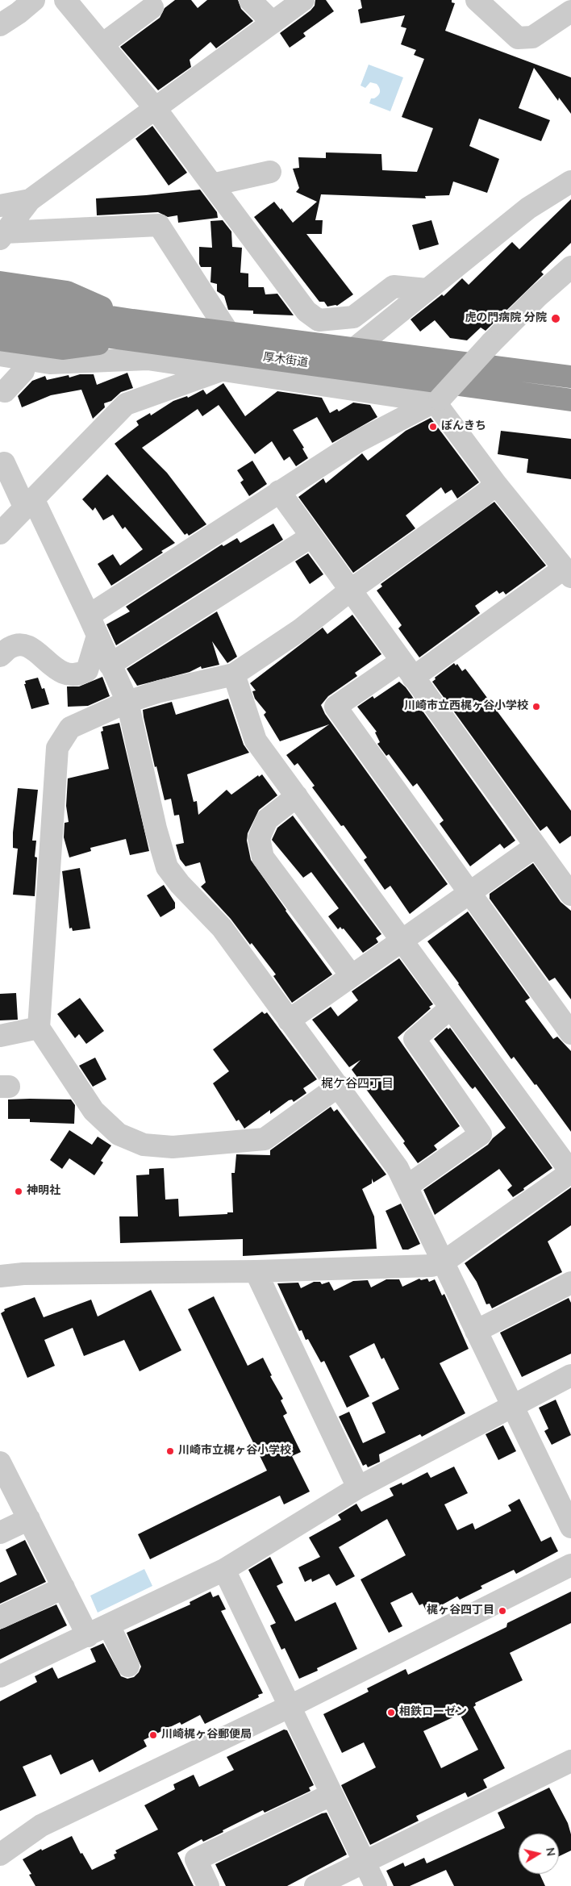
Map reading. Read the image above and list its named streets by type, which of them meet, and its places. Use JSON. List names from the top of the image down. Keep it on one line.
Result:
{"streets":{"highway":["厚木街道"]},"districts":["梶ケ谷四丁目"],"places":["虎の門病院 分院","ぽんきち","川崎市立西梶ヶ谷小学校","神明社","川崎市立梶ヶ谷小学校","梶ヶ谷四丁目","相鉄ローゼン","川崎梶ヶ谷郵便局"],"north":"right"}
